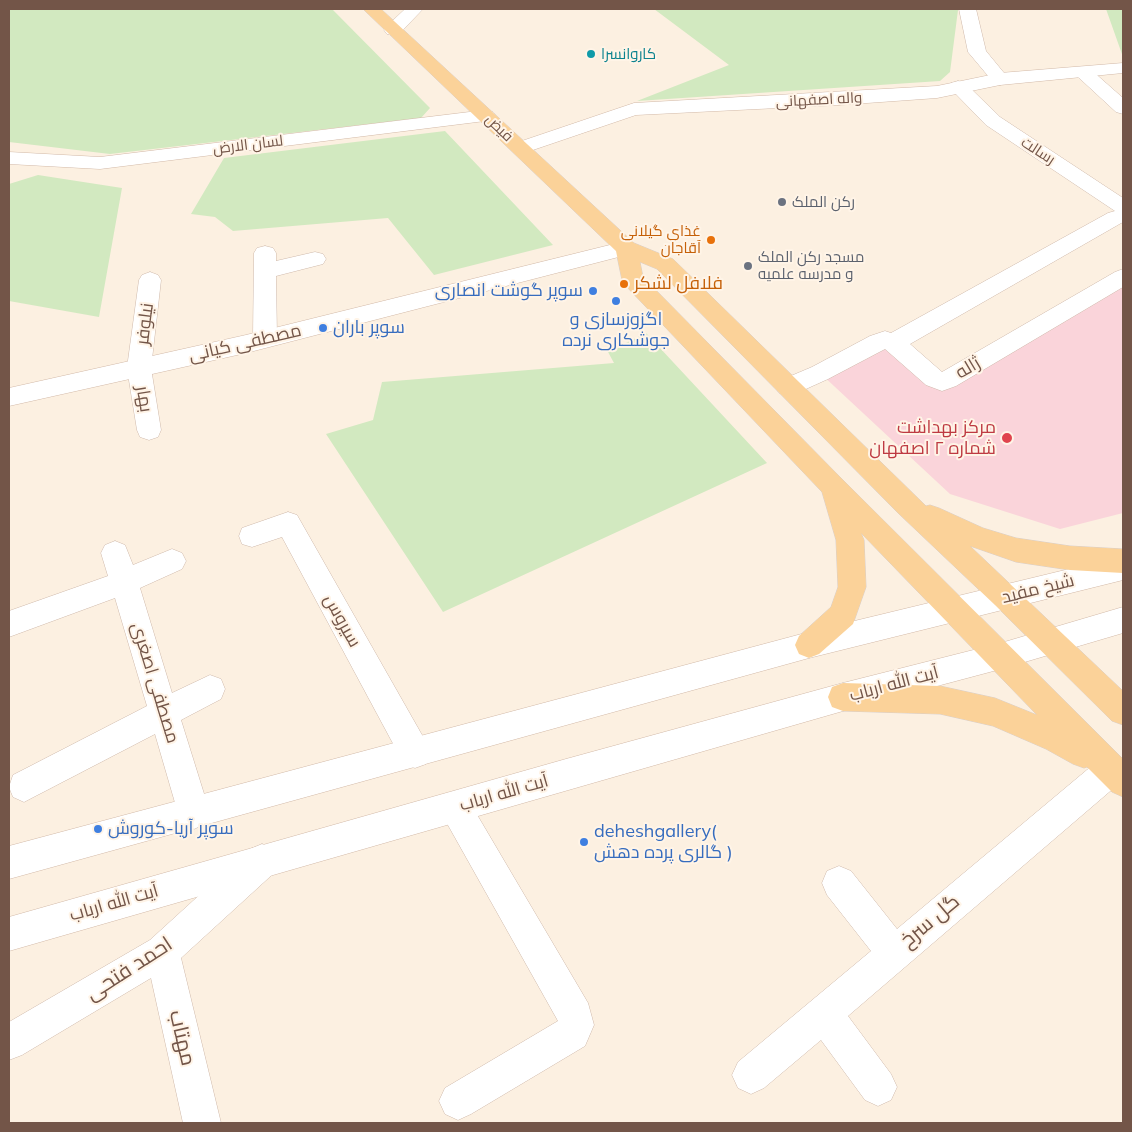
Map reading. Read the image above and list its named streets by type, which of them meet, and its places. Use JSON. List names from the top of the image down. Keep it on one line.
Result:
{"streets":{"main road":["فیض"],"street":["واله اصفهانی","لسان الارض","رسالت","نیلوفر","مصطفی کیانی","ژاله","بهار","شیخ مفید","سیروس","مصطفی اصغری","آیت الله ارباب","گل سرخ","احمد فتحی","مهتاب"]},"crossings":[["واله اصفهانی","فیض"],["واله اصفهانی","رسالت"],["فیض","لسان الارض"],["فیض","مصطفی کیانی"],["نیلوفر","مصطفی کیانی"],["نیلوفر","بهار"],["مصطفی کیانی","بهار"],["آیت الله ارباب","احمد فتحی"],["احمد فتحی","مهتاب"]],"places":["کاروانسرا","رکن الملک","غذای گیلانی آقاجان","مسجد رکن الملک و مدرسه علمیه","فلافل لشکر","سوپر گوشت انصاری","اگزوزسازی و جوشکاری نرده","سوپر باران","مرکز بهداشت شماره ۲ اصفهان","سوپر آریا-کوروش","deheshgallery( گالری پرده دهش )"]}
